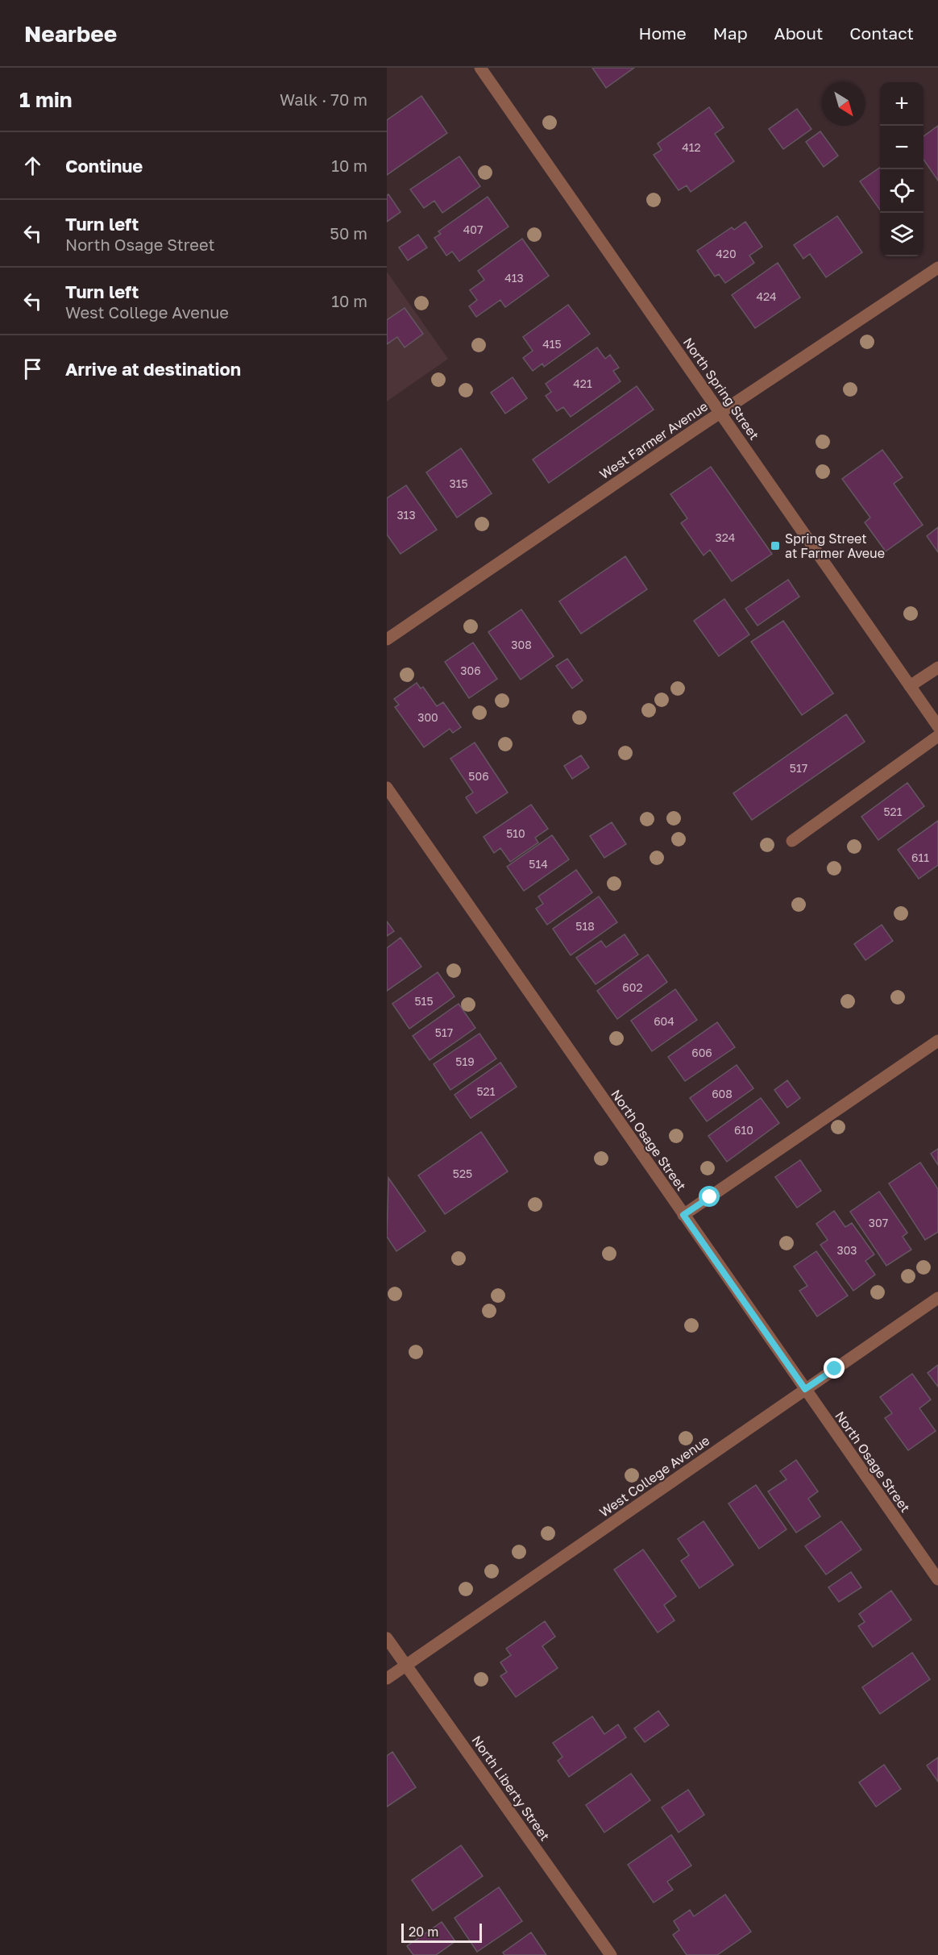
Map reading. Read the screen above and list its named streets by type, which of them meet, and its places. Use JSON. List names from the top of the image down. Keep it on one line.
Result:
{"streets":{"street":["North Spring Street","West Farmer Avenue","North Osage Street","West College Avenue","North Liberty Street"]},"crossings":[["North Spring Street","West Farmer Avenue"],["North Osage Street","West College Avenue"],["West College Avenue","North Liberty Street"]],"places":{"transit":["Spring Street at Farmer Aveue"]},"house_numbers":["412","407","420","413","424","415","421","315","313","324","308","306","300","517","506","521","510","611","514","518","602","515","604","517","606","519","521","608","610","525","307","303"],"scale_bar":"20 m","north":"bottom right","page":{"header":"Nearbee","nav":["Home","Map","About","Contact"],"heading":["1 min","Walk · 70 m"],"map_buttons":["+","−"],"list":[["Continue","10 m"],["Turn left","North Osage Street","50 m"],["Turn left","West College Avenue","10 m"],"Arrive at destination"],"scale":"20 m"}}
